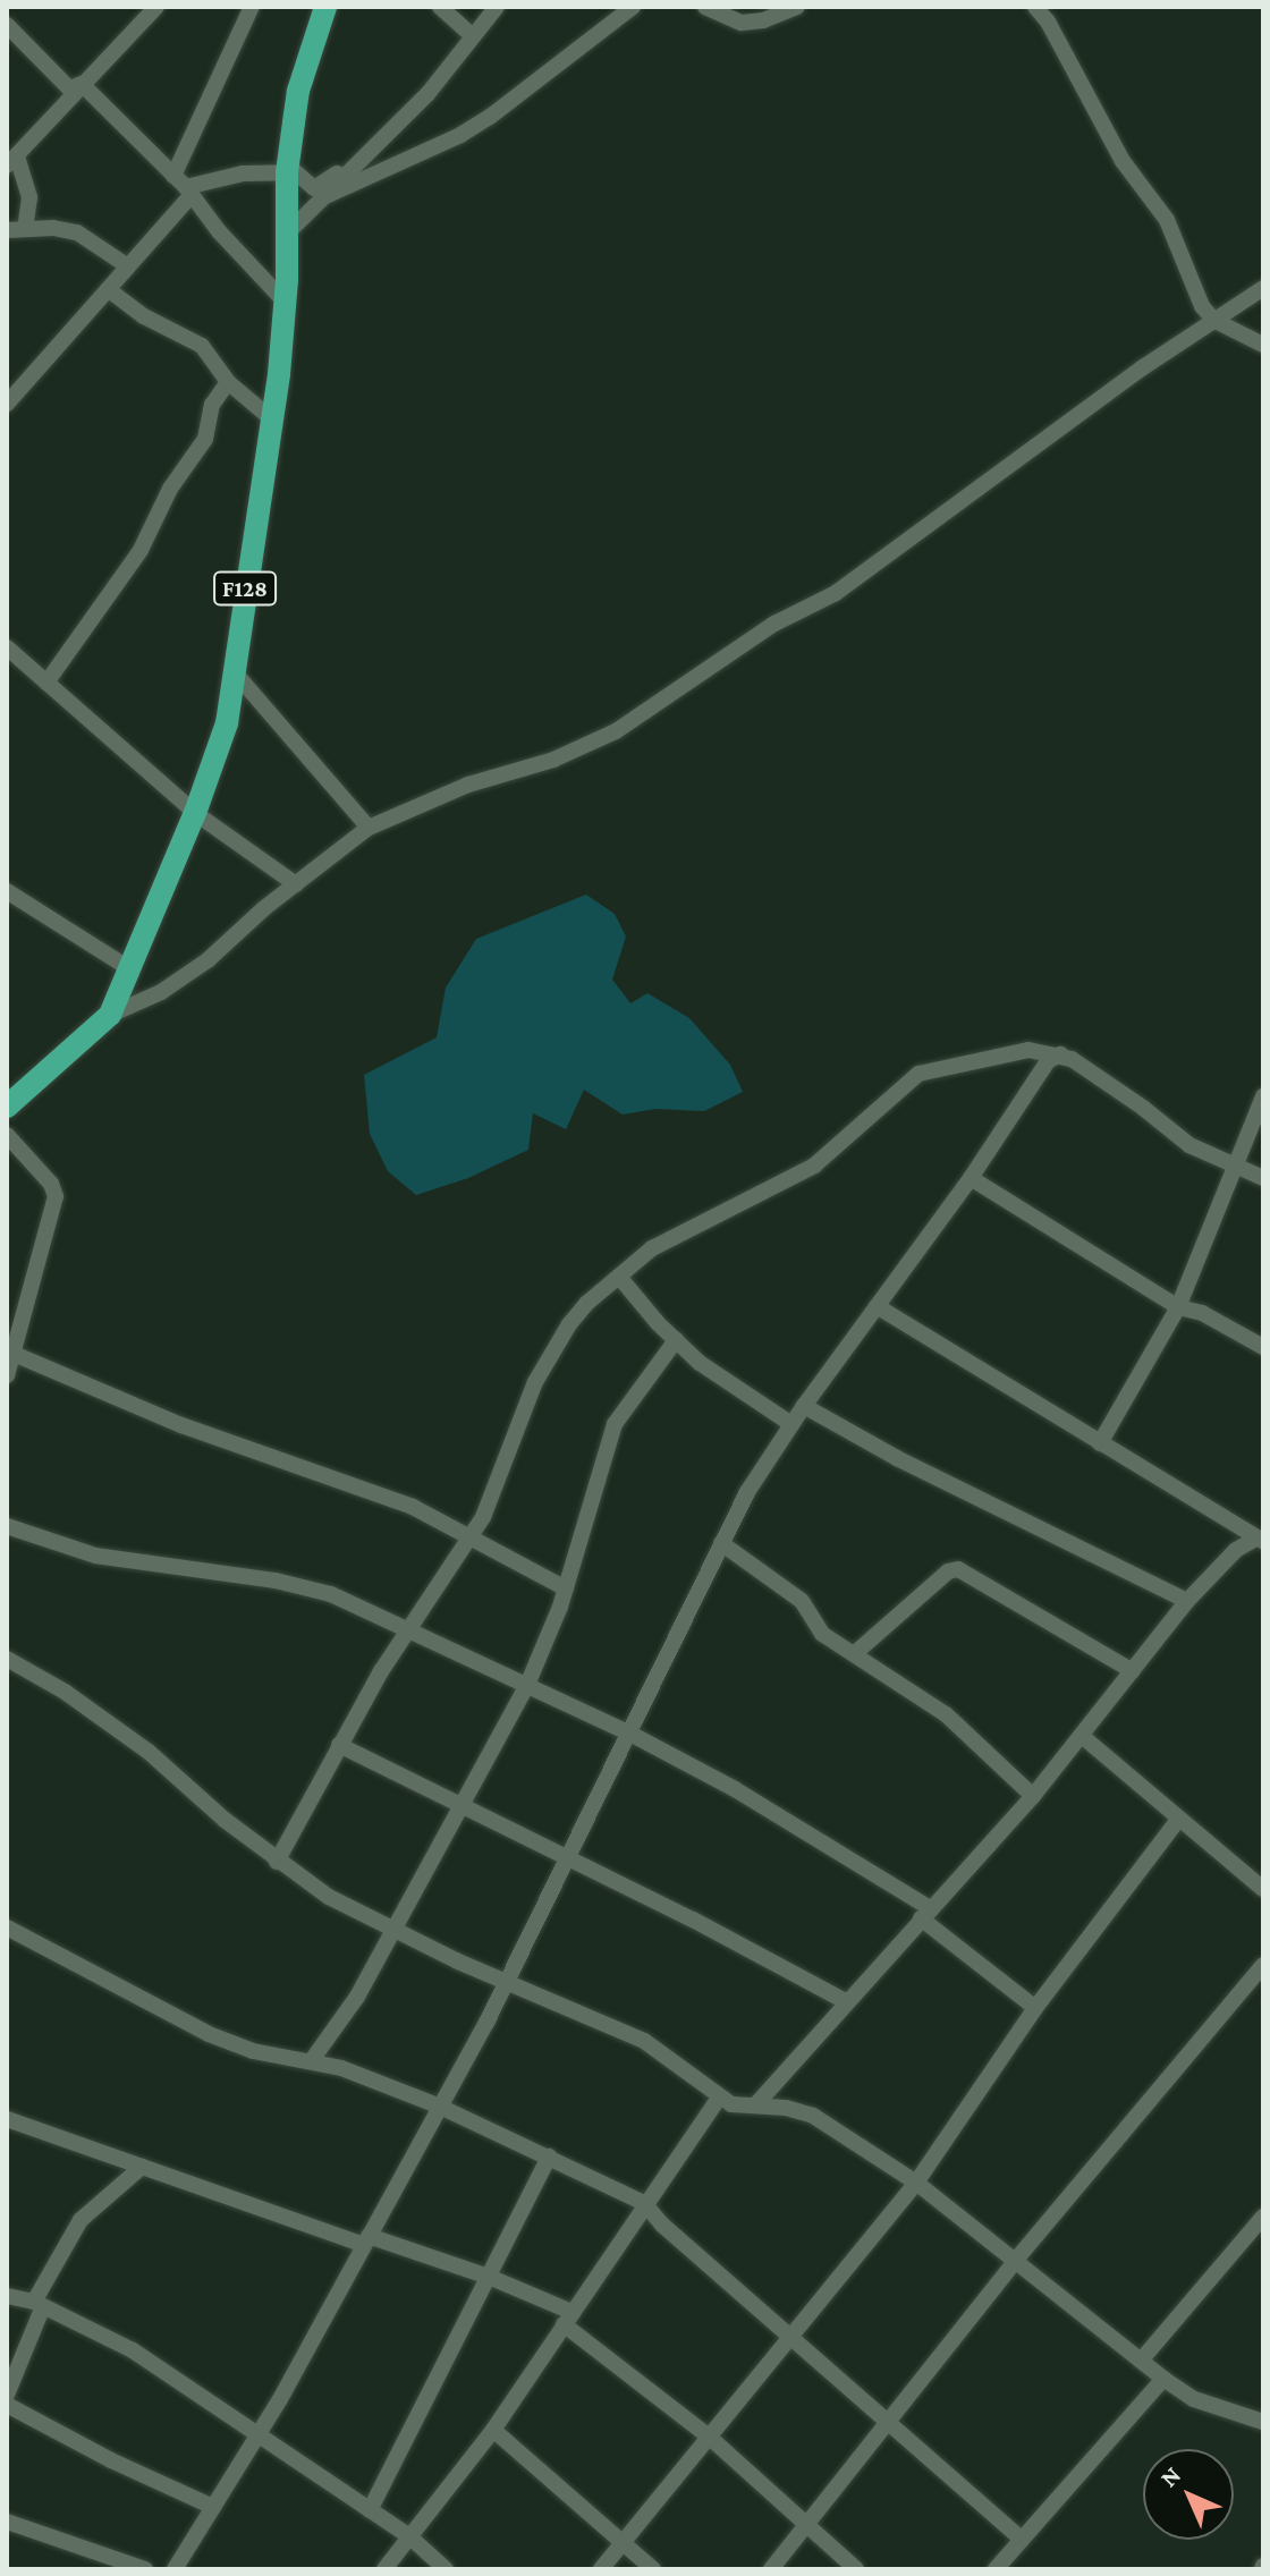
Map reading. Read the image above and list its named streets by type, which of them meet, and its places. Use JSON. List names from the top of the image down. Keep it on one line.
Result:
{"streets":{"main road":["F128"]},"north":"top left"}
